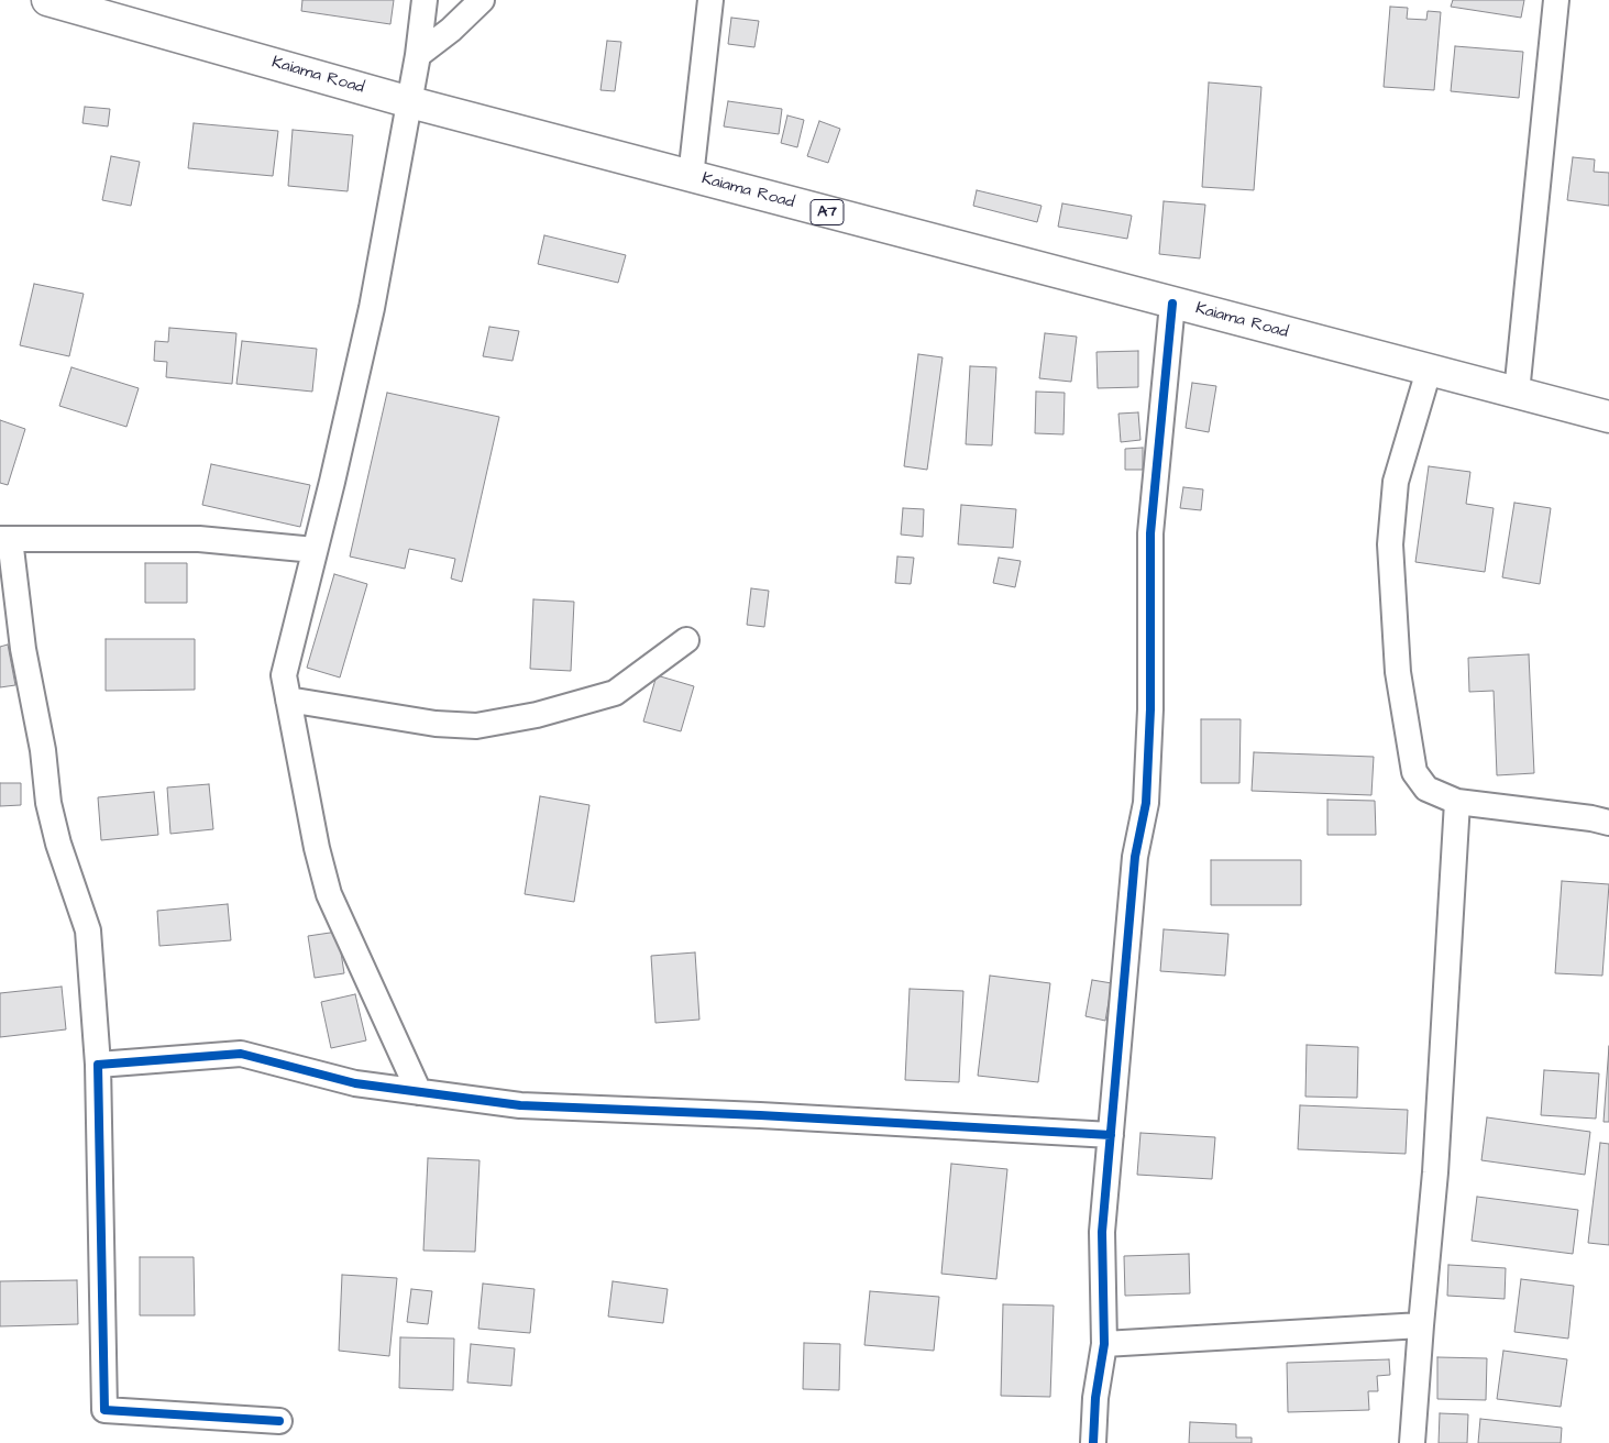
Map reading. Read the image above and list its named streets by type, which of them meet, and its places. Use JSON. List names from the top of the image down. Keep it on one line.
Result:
{"streets":{"highway":["Kaiama Road","A7"]}}
